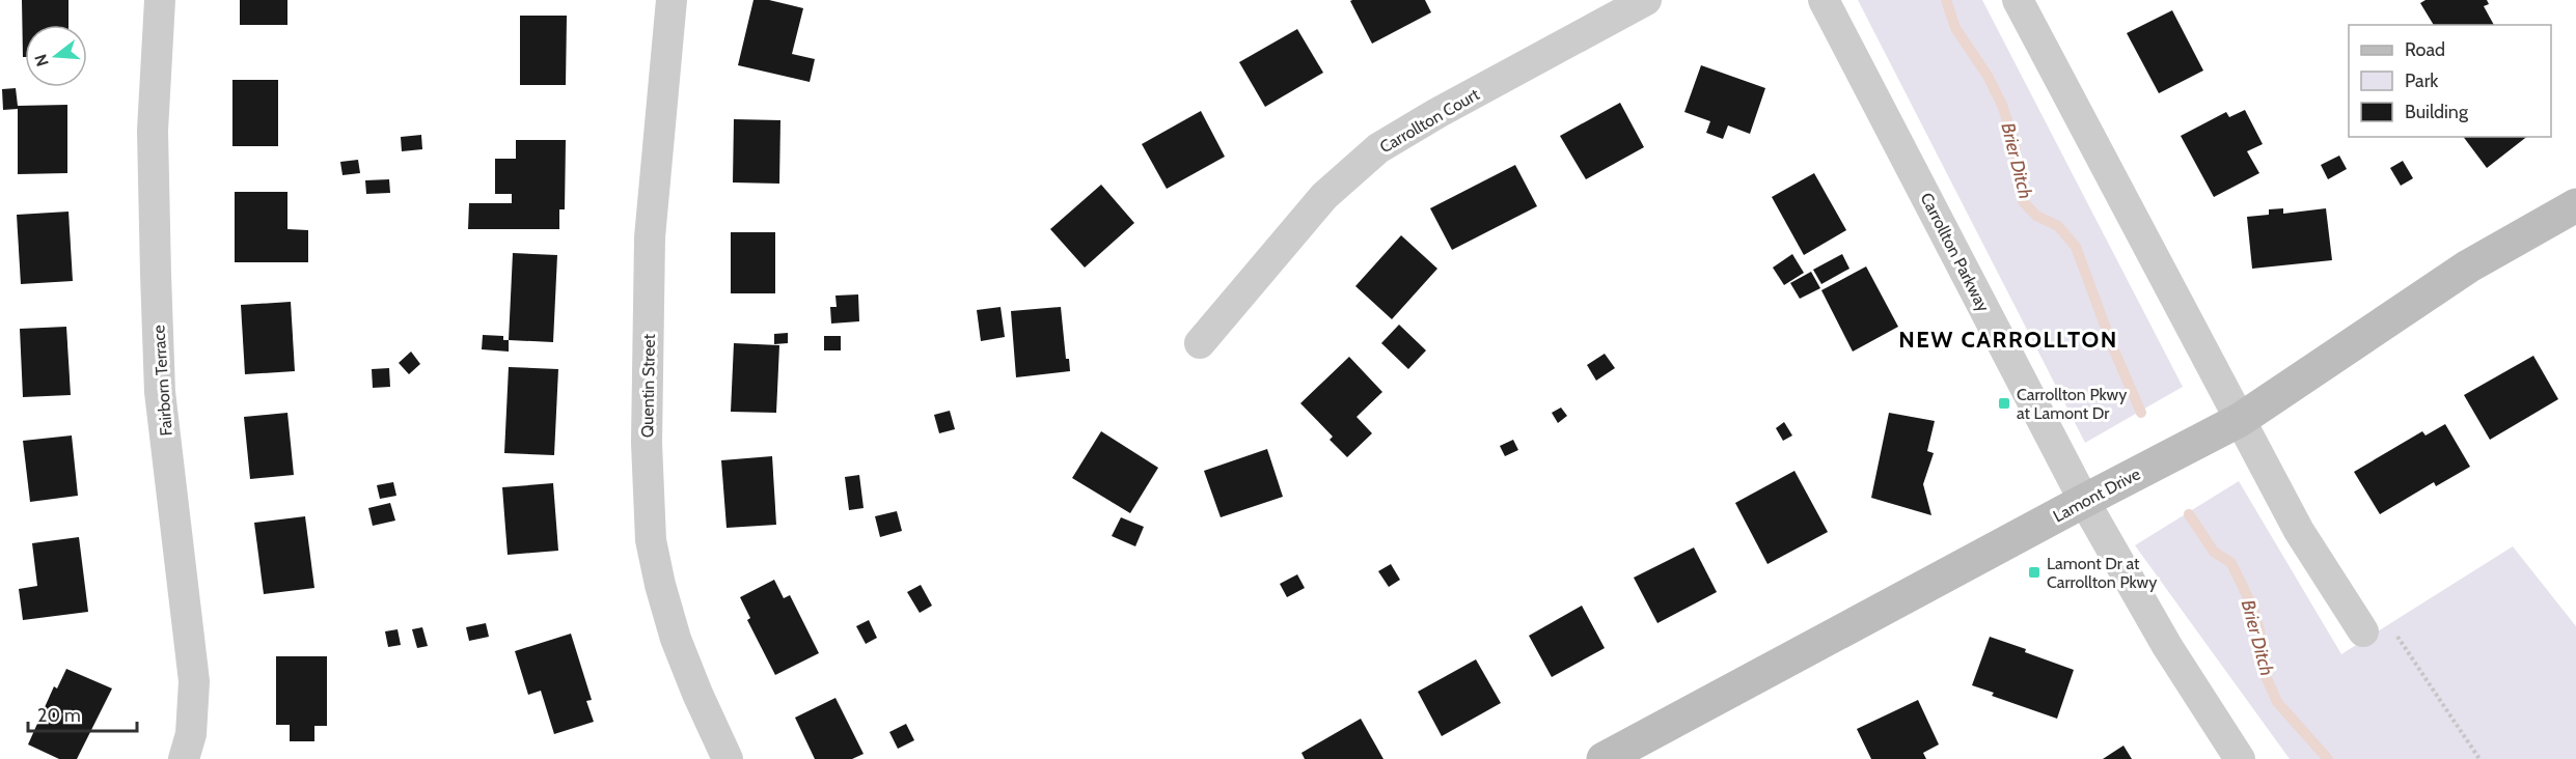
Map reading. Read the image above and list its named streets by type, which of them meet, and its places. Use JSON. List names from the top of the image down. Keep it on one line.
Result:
{"streets":{"street":["Carrollton Court","Carrollton Parkway","Fairborn Terrace","Quentin Street","Lamont Drive"]},"crossings":[["Carrollton Parkway","Lamont Drive"]],"districts":["NEW CARROLLTON"],"water":["Brier Ditch"],"places":{"transit":["Carrollton Pkwy at Lamont Dr","Lamont Dr at Carrollton Pkwy"]},"legend":["Road","Park","Building"],"scale_bar":"20 m","north":"left"}
